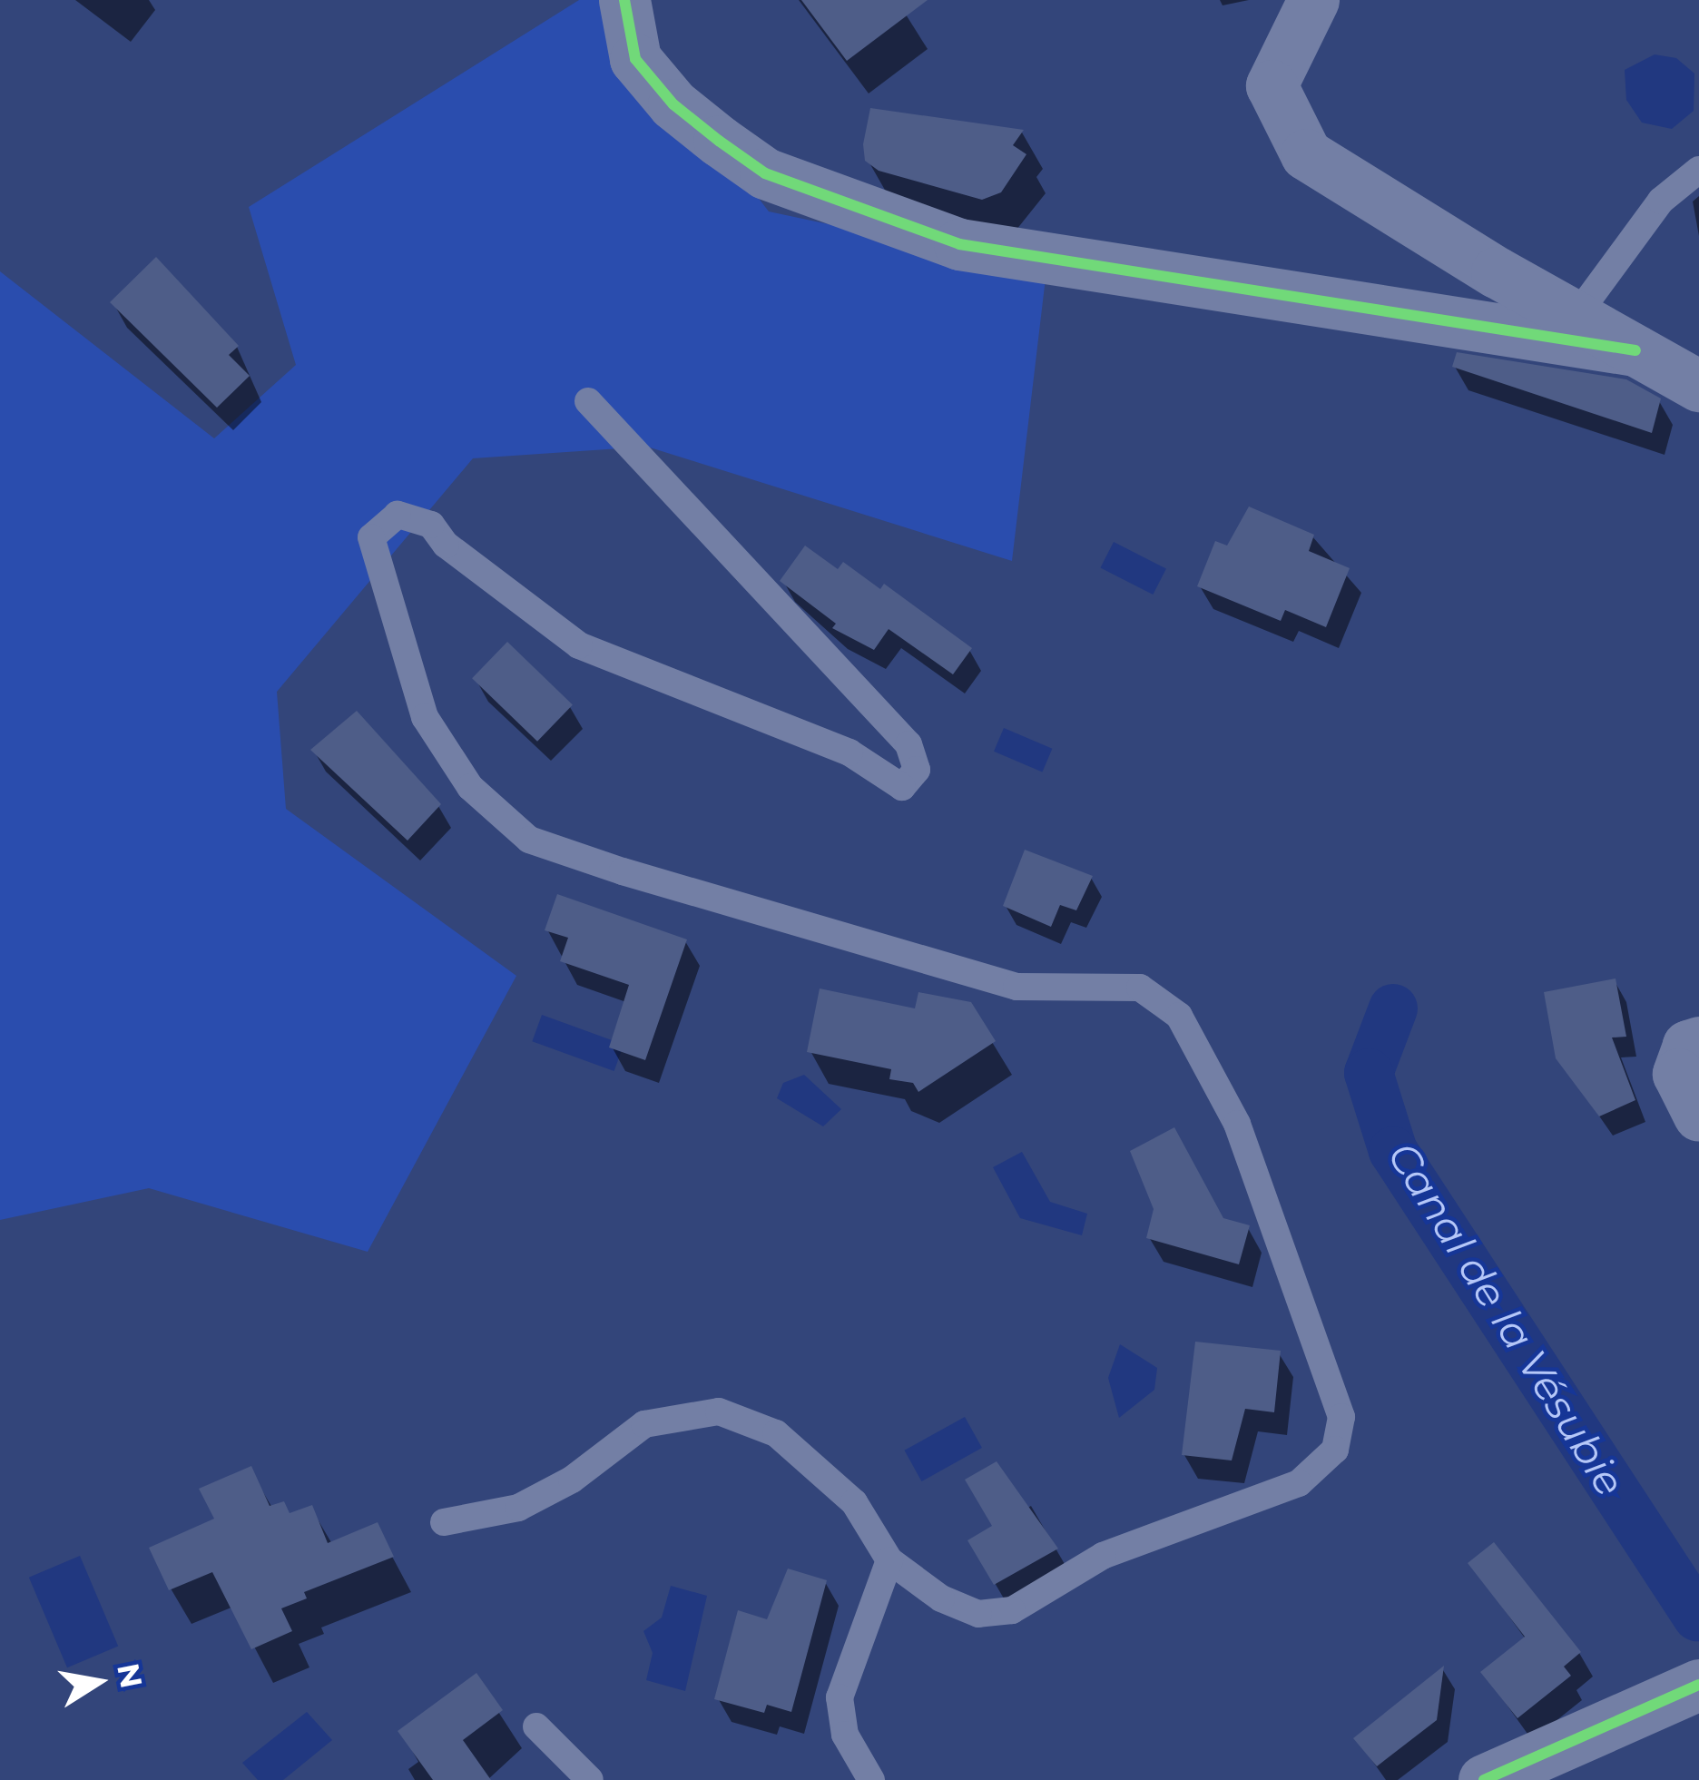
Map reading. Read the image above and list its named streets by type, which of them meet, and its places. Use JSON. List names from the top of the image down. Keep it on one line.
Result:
{"water":["Canal de la Vésubie"],"north":"right"}
